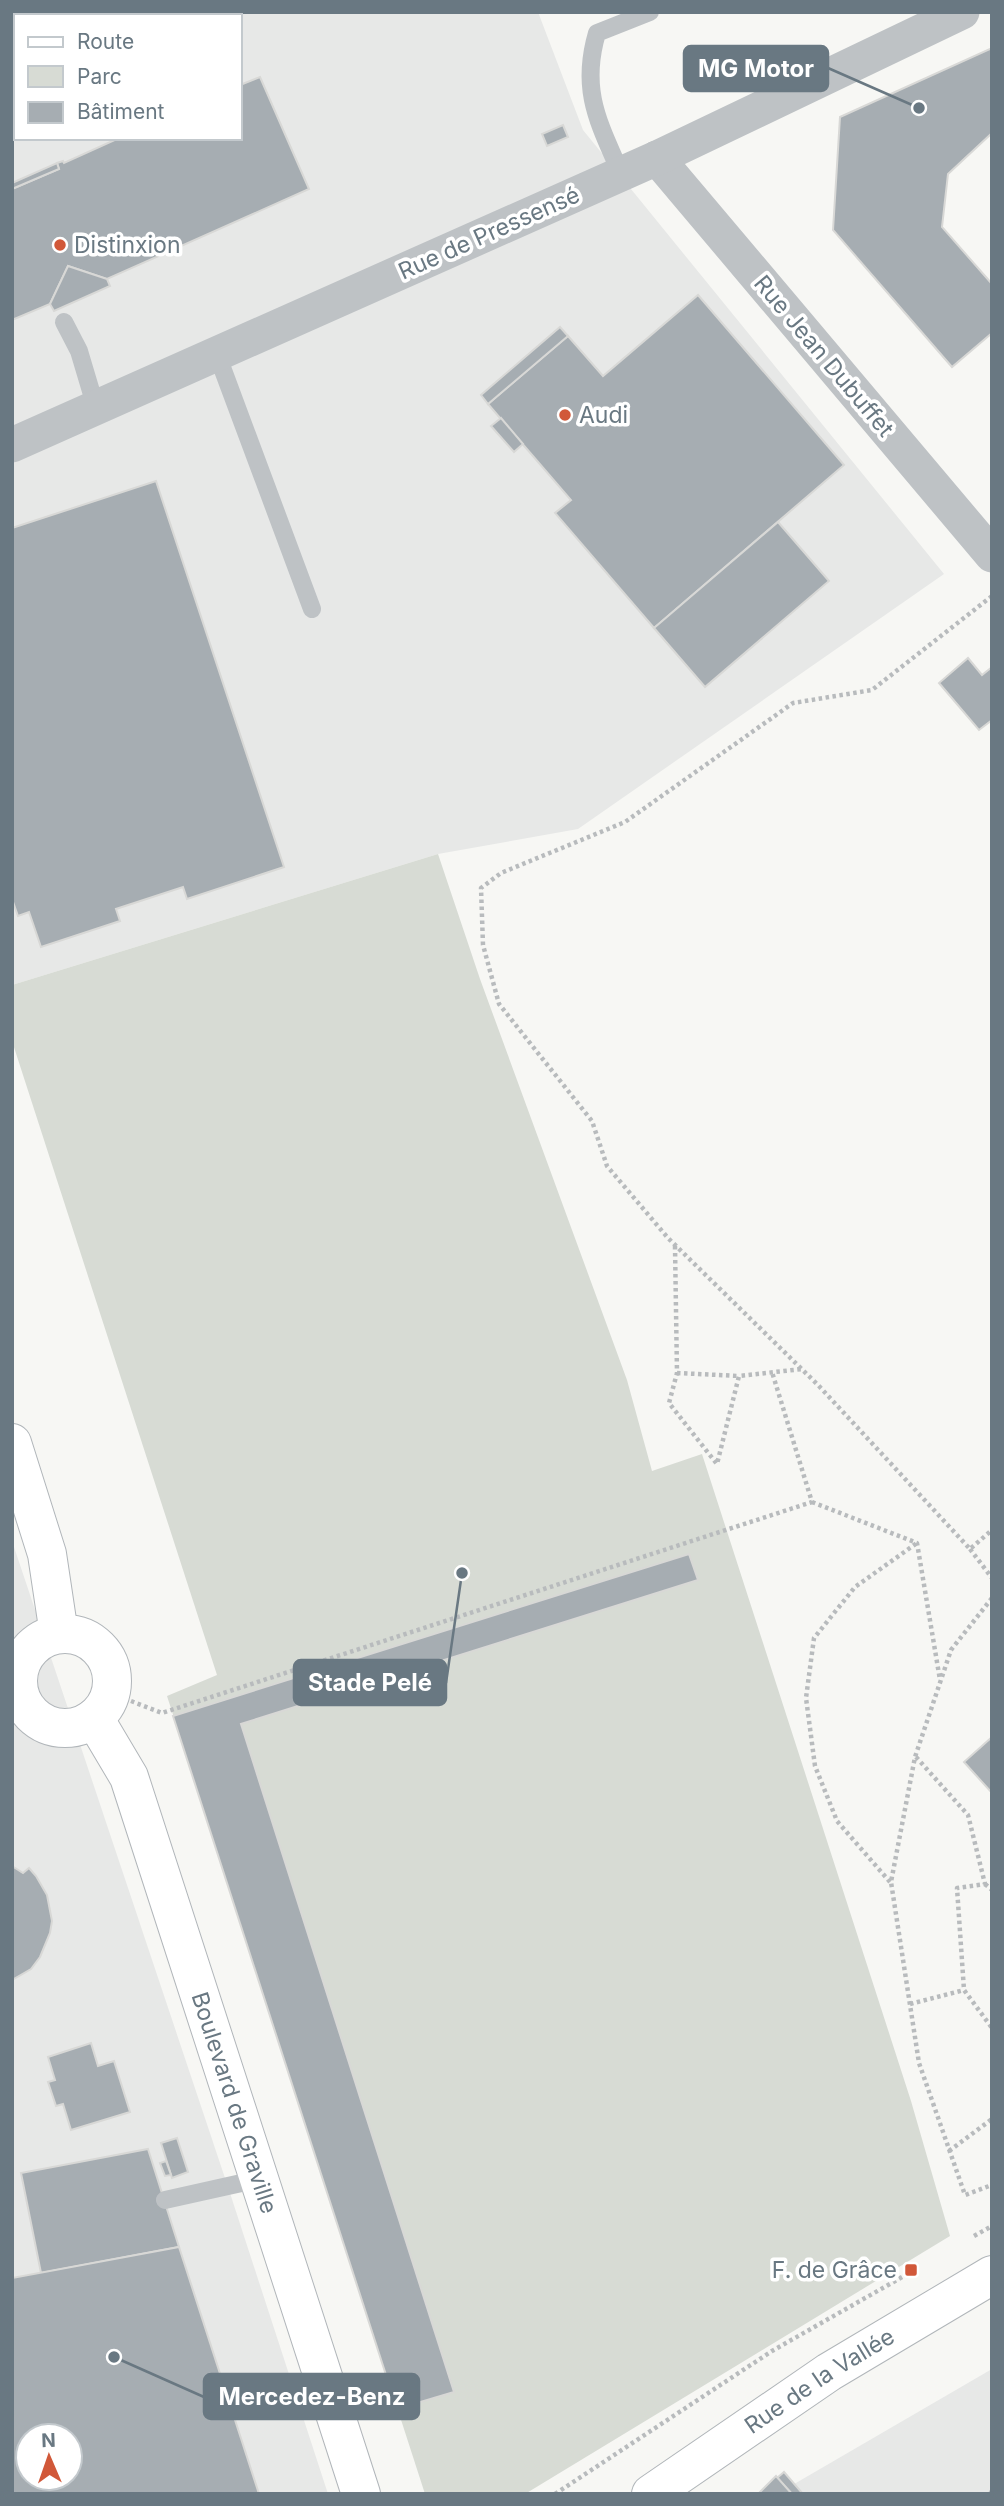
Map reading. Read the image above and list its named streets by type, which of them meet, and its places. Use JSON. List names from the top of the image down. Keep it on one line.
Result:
{"streets":{"street":["Rue de Pressensé","Rue Jean Dubuffet","Boulevard de Graville","Rue de la Vallée"]},"crossings":[["Rue de Pressensé","Rue Jean Dubuffet"]],"places":{"other":["MG Motor","Distinxion","Audi","Stade Pelé","Mercedez-Benz"],"transit":["F. de Grâce"]},"legend":["Route","Parc","Bâtiment"],"north":"top"}
